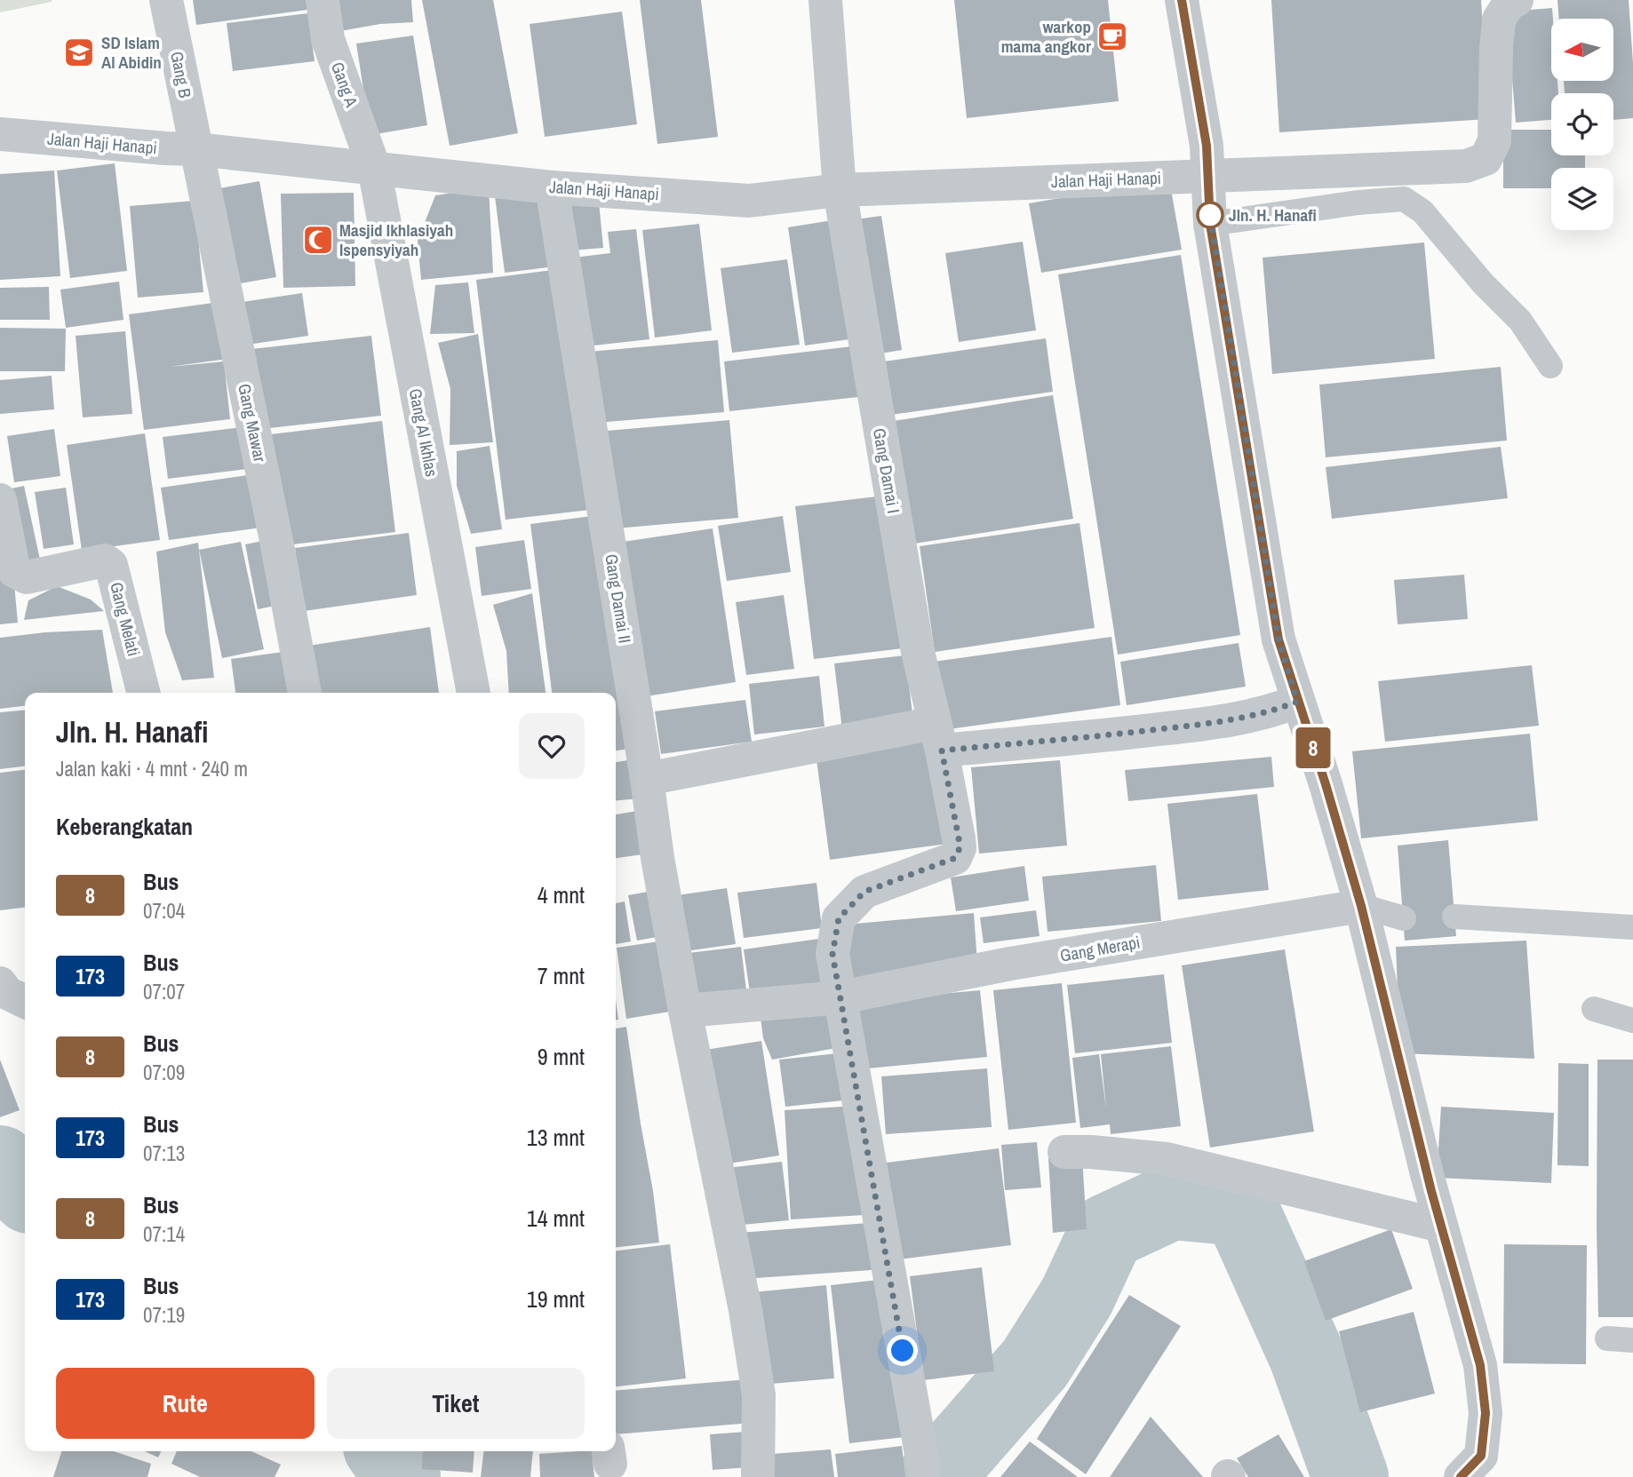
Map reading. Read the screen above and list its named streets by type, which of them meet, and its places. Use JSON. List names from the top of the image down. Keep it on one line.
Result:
{"streets":{"street":["Gang B","Gang A","Jalan Haji Hanapi","Gang Mawar","Gang Al Ikhlas","Gang Damai I","Gang Damai II","Gang Melati","Gang Merapi"]},"crossings":[["Gang B","Jalan Haji Hanapi"],["Gang B","Gang Mawar"],["Gang A","Jalan Haji Hanapi"],["Gang A","Gang Al Ikhlas"],["Jalan Haji Hanapi","Gang Mawar"],["Jalan Haji Hanapi","Gang Al Ikhlas"],["Jalan Haji Hanapi","Gang Damai I"],["Jalan Haji Hanapi","Gang Damai II"],["Gang Damai I","Gang Merapi"],["Gang Damai II","Gang Merapi"]],"places":{"cafe":["warkop mama angkor"],"school or university":["SD Islam Al Abidin"],"other":["Jln. H. Hanafi"],"mosque":["Masjid Ikhlasiyah Ispensyiyah"]},"lines":["bus line 8"],"north":"left","page":{"on_map":"8","heading":[["Jln. H. Hanafi","Jalan kaki · 4 mnt · 240 m"],"Keberangkatan"],"list":[{"mark":"8","name":"Bus","note":"07:04","value":"4 mnt"},{"mark":"173","name":"Bus","note":"07:07","value":"7 mnt"},{"mark":"8","name":"Bus","note":"07:09","value":"9 mnt"},{"mark":"173","name":"Bus","note":"07:13","value":"13 mnt"},{"mark":"8","name":"Bus","note":"07:14","value":"14 mnt"},{"mark":"173","name":"Bus","note":"07:19","value":"19 mnt"}],"buttons":["Rute","Tiket"]}}
